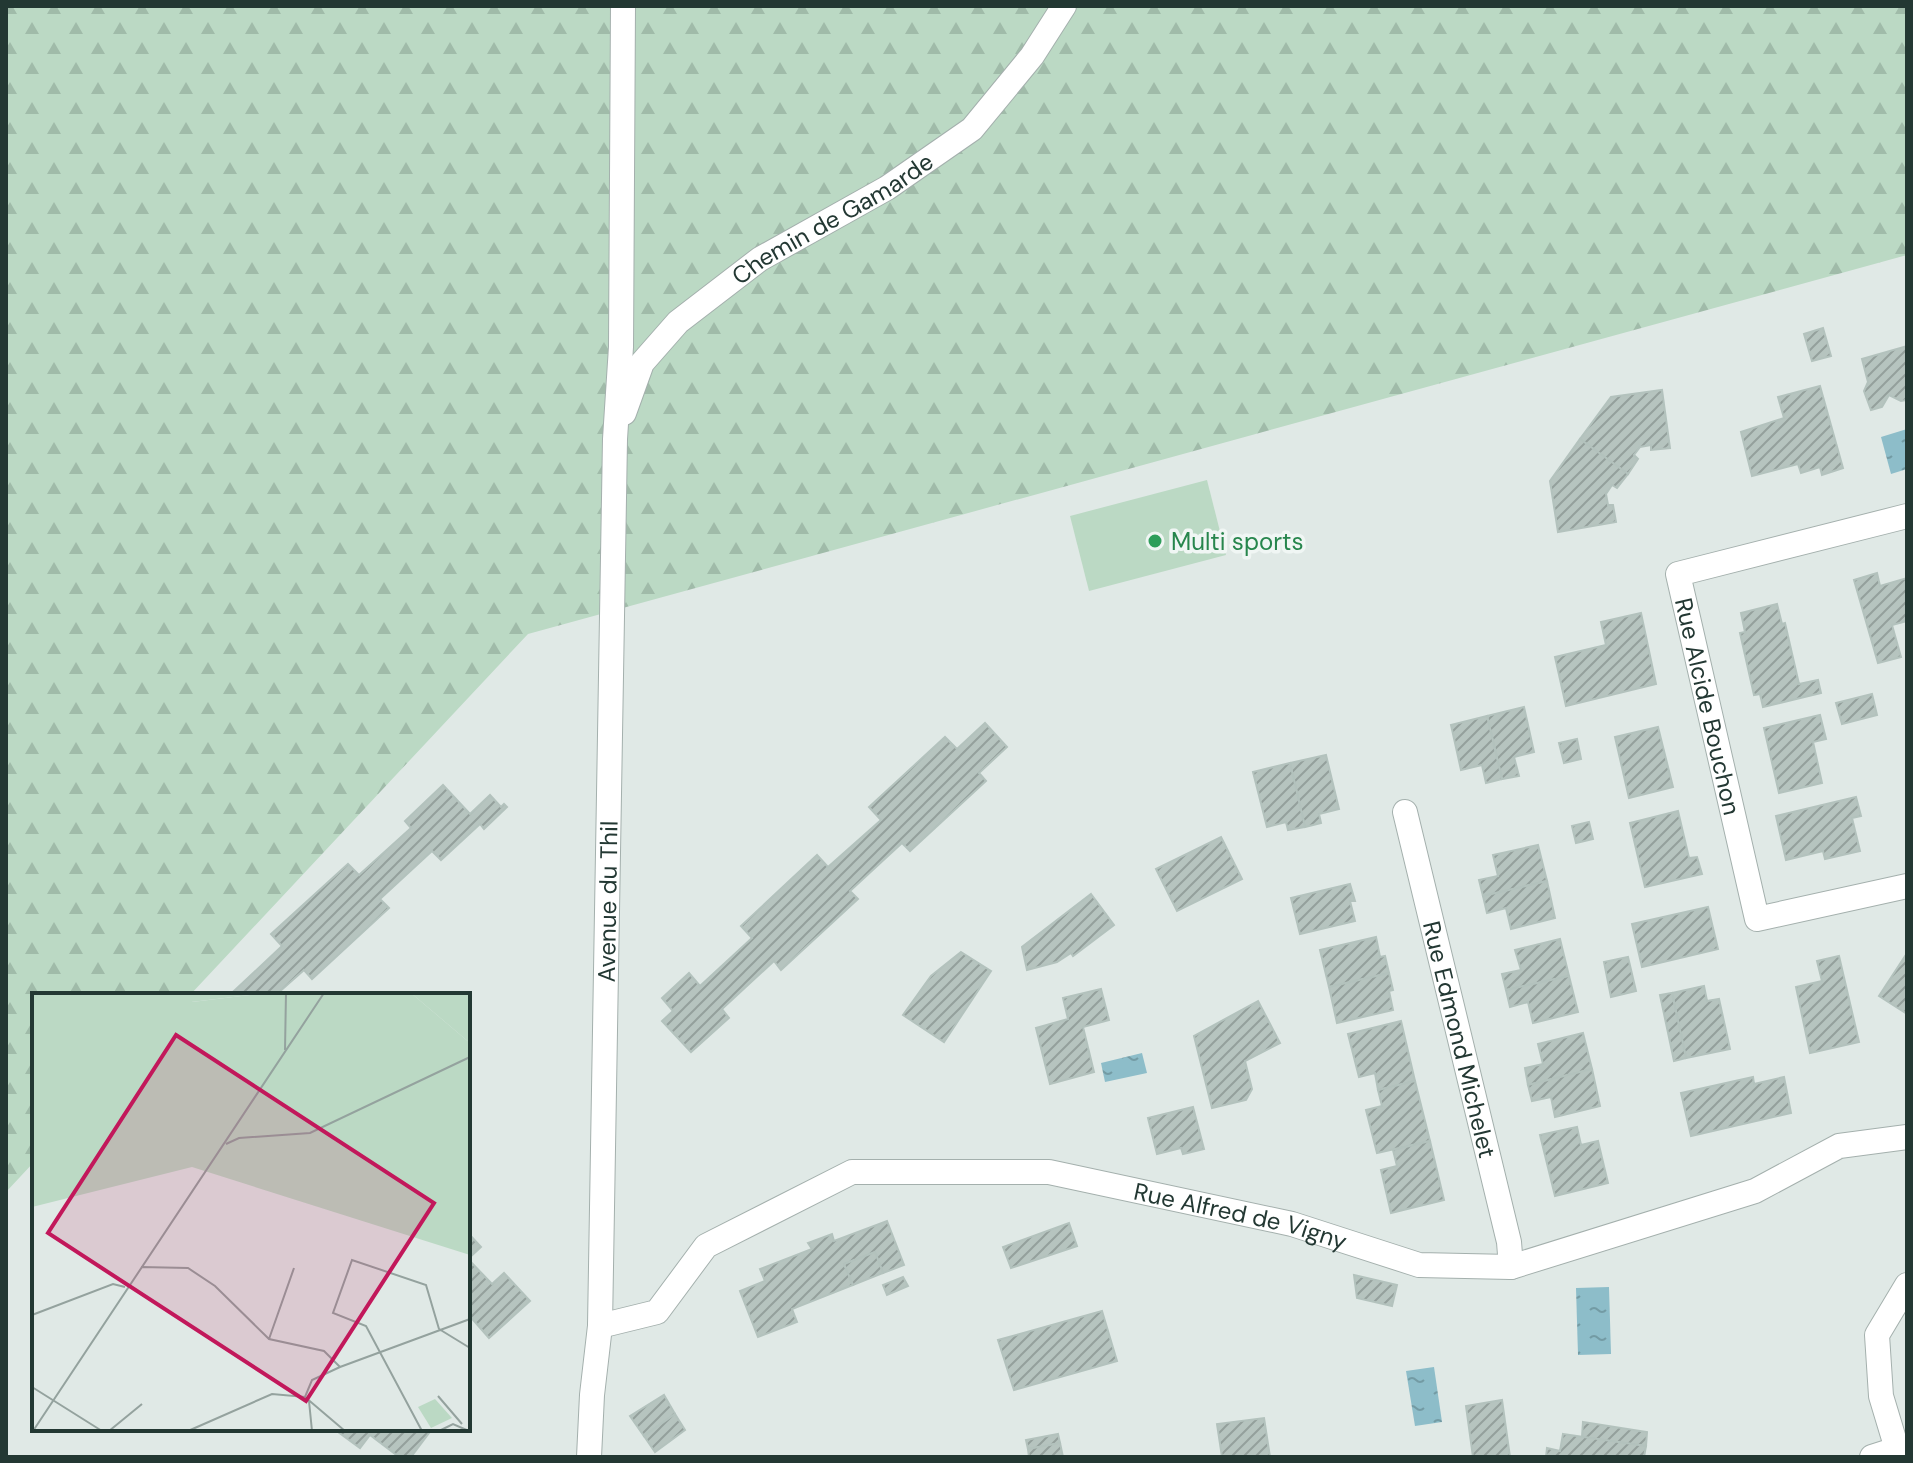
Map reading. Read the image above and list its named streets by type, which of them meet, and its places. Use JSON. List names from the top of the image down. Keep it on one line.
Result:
{"streets":{"street":["Chemin de Gamarde","Rue Alcide Bouchon","Avenue du Thil","Rue Edmond Michelet","Rue Alfred de Vigny"]},"crossings":[["Chemin de Gamarde","Avenue du Thil"],["Avenue du Thil","Rue Alfred de Vigny"],["Rue Edmond Michelet","Rue Alfred de Vigny"]],"places":["Multi sports"]}
